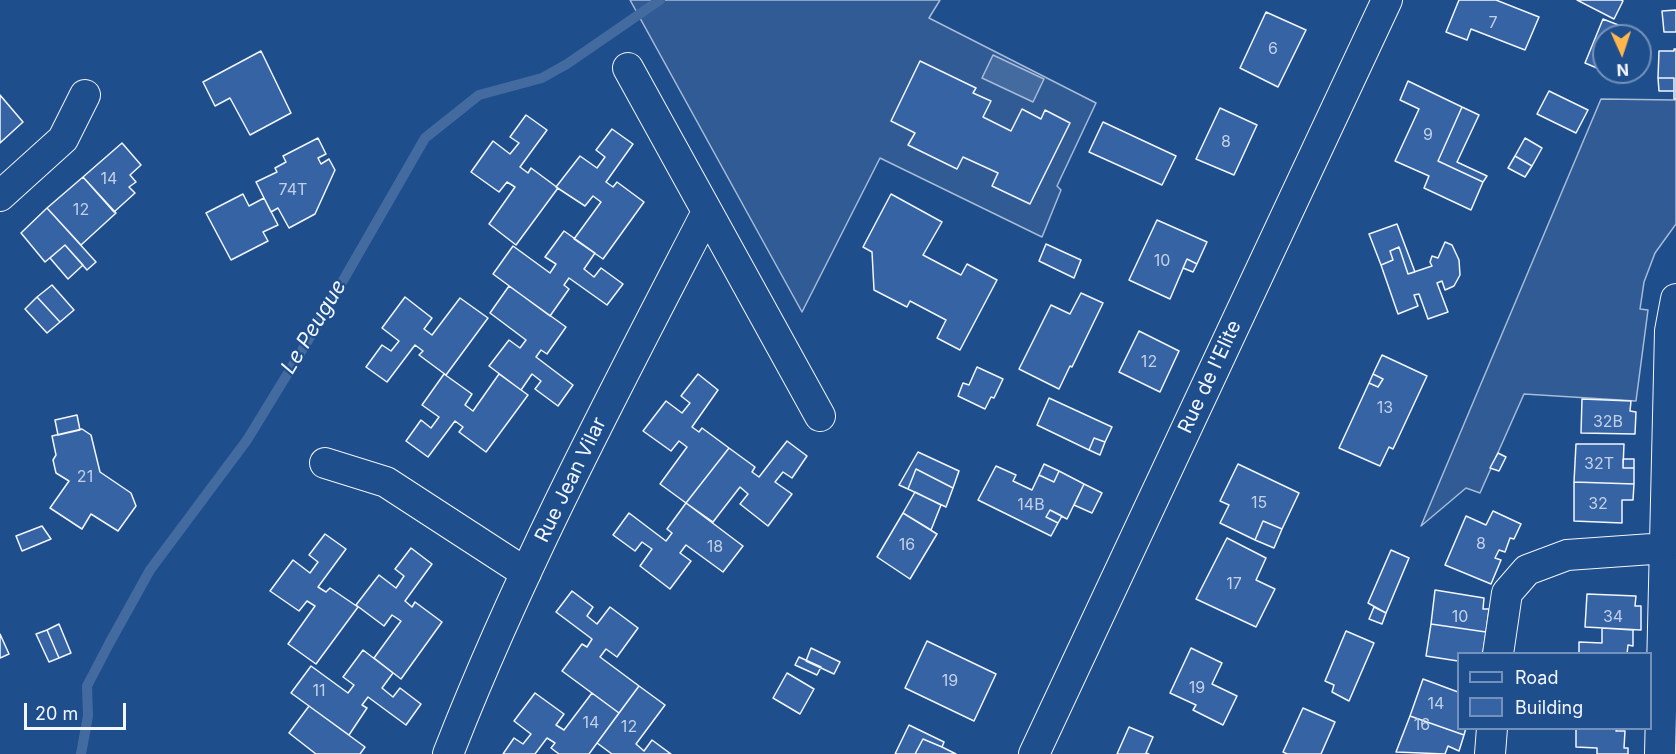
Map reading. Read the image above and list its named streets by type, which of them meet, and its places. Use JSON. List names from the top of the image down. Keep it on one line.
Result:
{"streets":{"street":["Rue de l'Elite","Rue Jean Vilar"]},"water":["Le Peugue"],"house_numbers":["7","6","9","8","14","74T","12","10","12","13","32B","32T","21","15","32","14B","8","16","18","17","10","34","19","19","11","14","14","16","12"],"legend":["Road","Building"],"scale_bar":"20 m","north":"bottom"}
